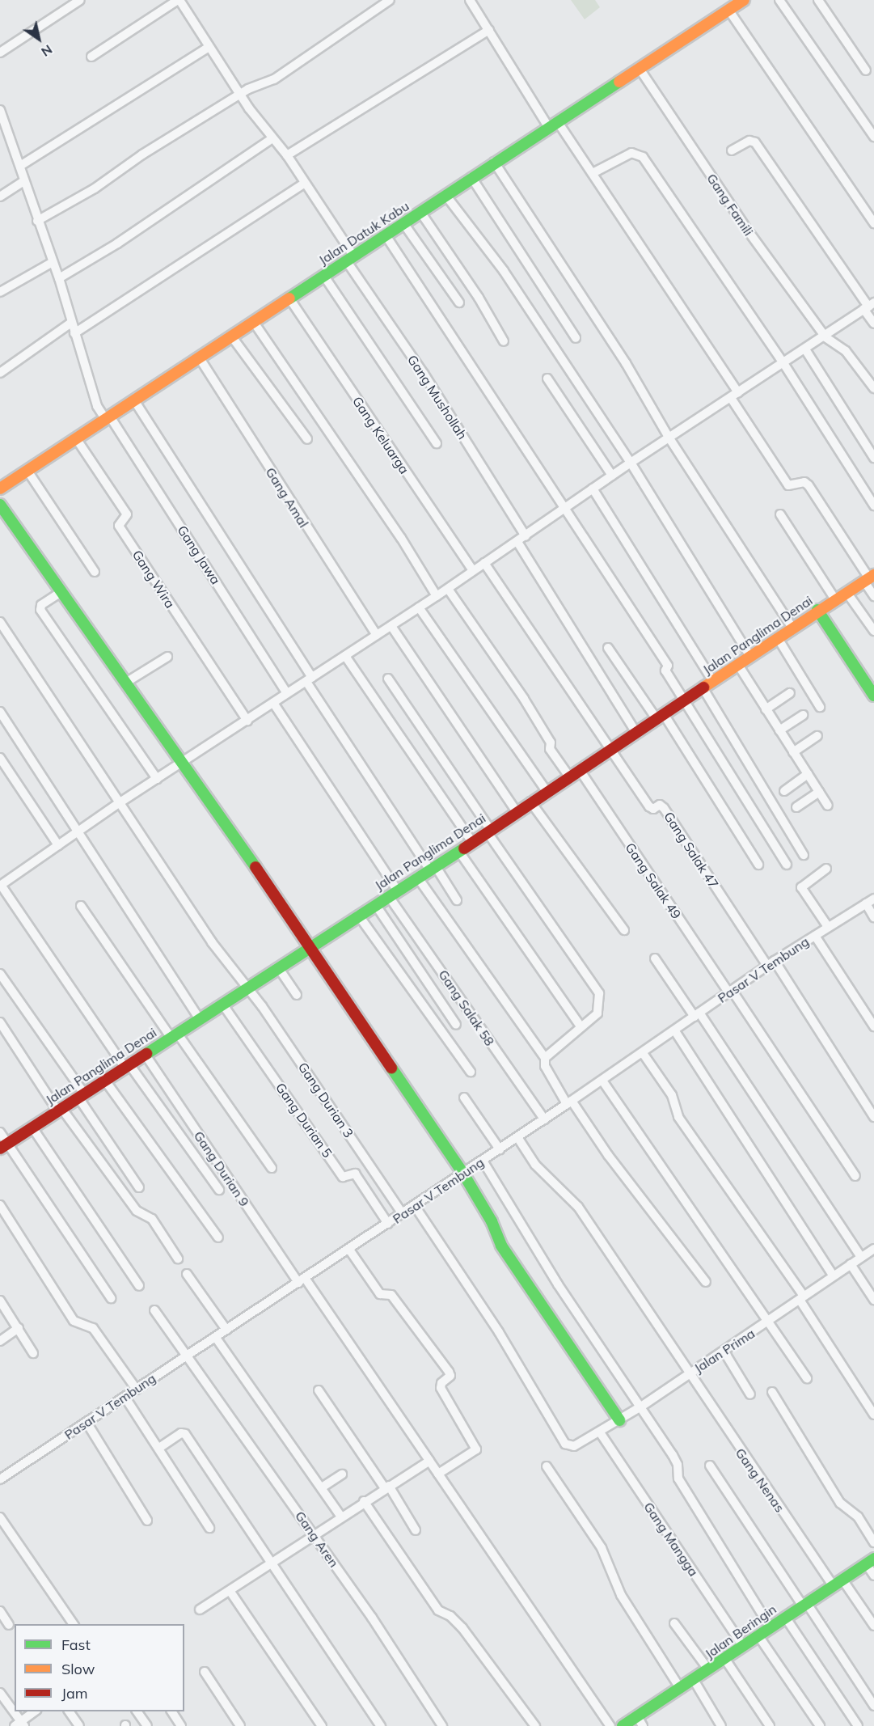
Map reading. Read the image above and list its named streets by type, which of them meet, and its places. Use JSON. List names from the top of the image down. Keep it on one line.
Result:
{"streets":{"street":["Gang Famili","Jalan Datuk Kabu","Gang Mushollah","Gang Keluarga","Gang Amal","Gang Jawa","Gang Wira","Jalan Panglima Denai","Gang Salak 47","Gang Salak 49","Pasar V Tembung","Gang Salak 58","Gang Durian 3","Gang Durian 5","Gang Durian 9","Jalan Prima","Gang Nenas","Gang Aren","Gang Mangga","Jalan Beringin"]},"crossings":[["Gang Famili","Jalan Datuk Kabu"],["Jalan Datuk Kabu","Gang Mushollah"],["Jalan Datuk Kabu","Gang Keluarga"],["Jalan Datuk Kabu","Gang Amal"],["Jalan Datuk Kabu","Gang Jawa"],["Jalan Datuk Kabu","Gang Wira"],["Jalan Panglima Denai","Gang Salak 47"],["Jalan Panglima Denai","Gang Salak 49"],["Jalan Panglima Denai","Gang Salak 58"],["Jalan Panglima Denai","Gang Durian 3"],["Jalan Panglima Denai","Gang Durian 5"],["Jalan Panglima Denai","Gang Durian 9"],["Gang Salak 47","Pasar V Tembung"],["Gang Salak 49","Pasar V Tembung"],["Pasar V Tembung","Gang Salak 58"],["Pasar V Tembung","Gang Durian 3"],["Pasar V Tembung","Gang Durian 5"],["Pasar V Tembung","Gang Durian 9"],["Pasar V Tembung","Jalan Prima"],["Pasar V Tembung","Gang Nenas"],["Pasar V Tembung","Gang Aren"],["Jalan Prima","Gang Nenas"],["Jalan Prima","Gang Mangga"],["Gang Nenas","Jalan Beringin"],["Gang Mangga","Jalan Beringin"]],"legend":["Fast","Slow","Jam"],"north":"bottom right"}
